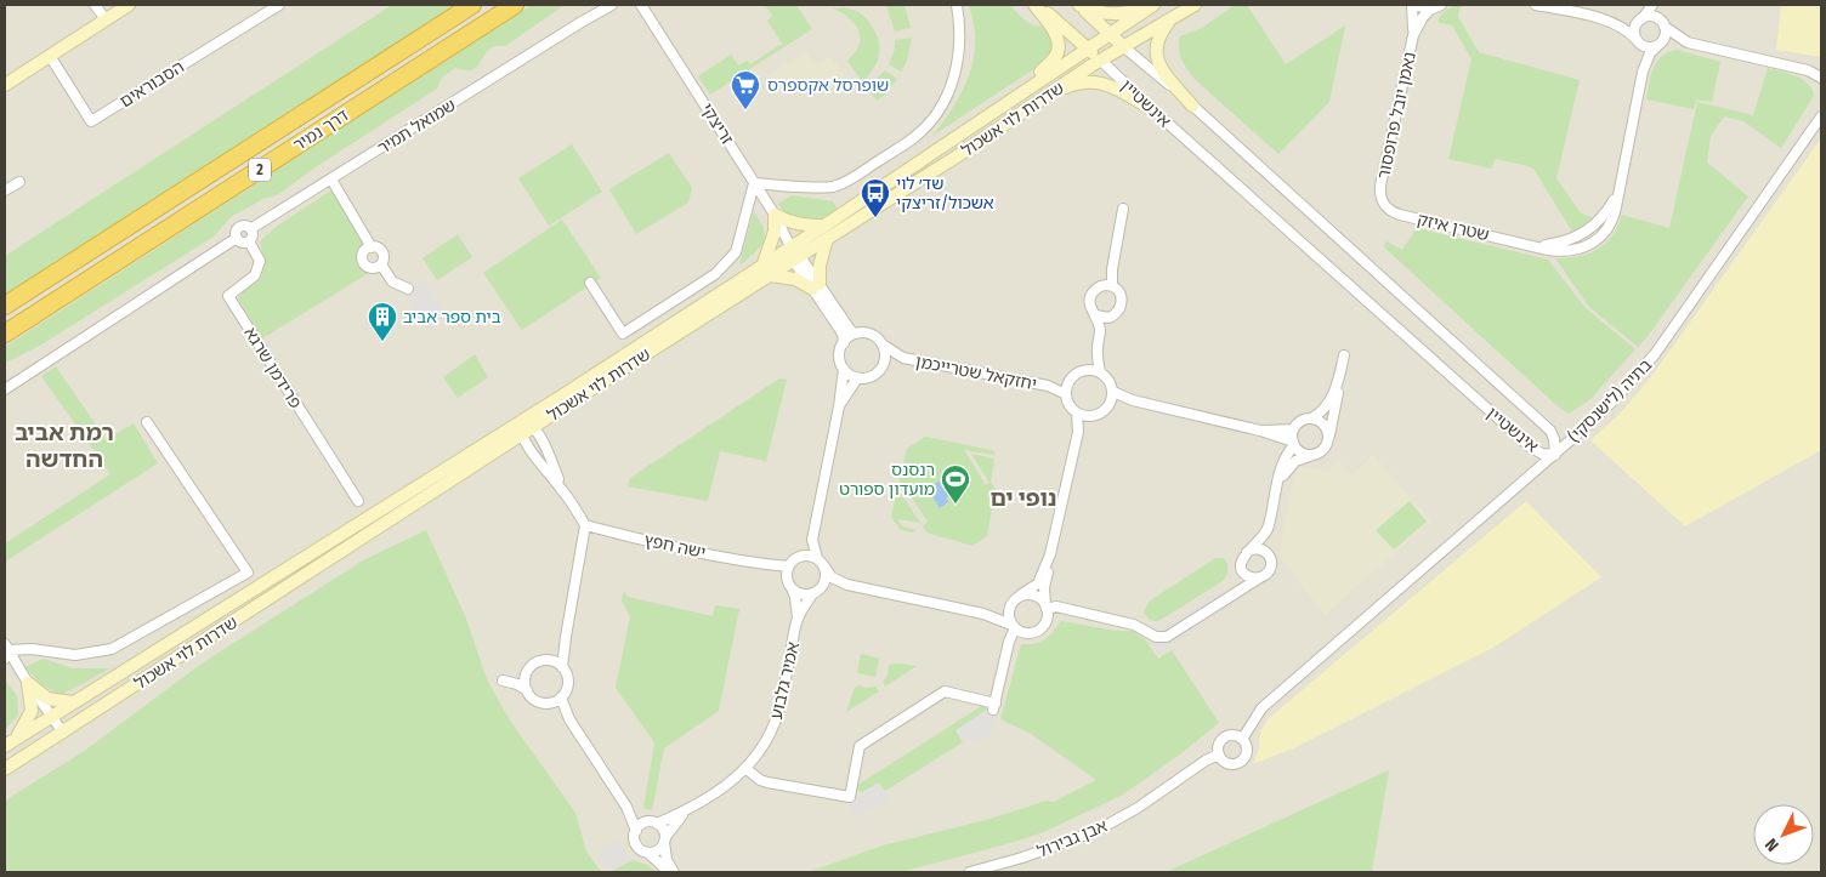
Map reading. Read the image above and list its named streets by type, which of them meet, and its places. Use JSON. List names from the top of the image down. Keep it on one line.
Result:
{"streets":{"highway":["דרך נמיר","2"],"street":["הסבוראים","אינשטיין","נאמן יובל פרופסור","שדרות לוי אשכול","זריצקי","שמואל תמיר","שטרן איזק","פרידמן שרגא","יחזקאל שטרייכמן","בתיה (לישנסקי)","ישה חפץ","אמיר גלבוע","אבן גבירול"]},"crossings":[["אינשטיין","שדרות לוי אשכול"],["אינשטיין","בתיה (לישנסקי)"],["נאמן יובל פרופסור","שטרן איזק"],["שדרות לוי אשכול","זריצקי"],["שמואל תמיר","פרידמן שרגא"],["בתיה (לישנסקי)","אבן גבירול"],["ישה חפץ","אמיר גלבוע"]],"districts":["רמת אביב החדשה","נופי ים"],"places":{"supermarket":["שופרסל אקספרס"],"bus stop":["שד׳ לוי אשכול/זריצקי"],"building":["בית ספר אביב"],"sports":["רנסנס מועדון ספורט"]},"north":"bottom left"}
